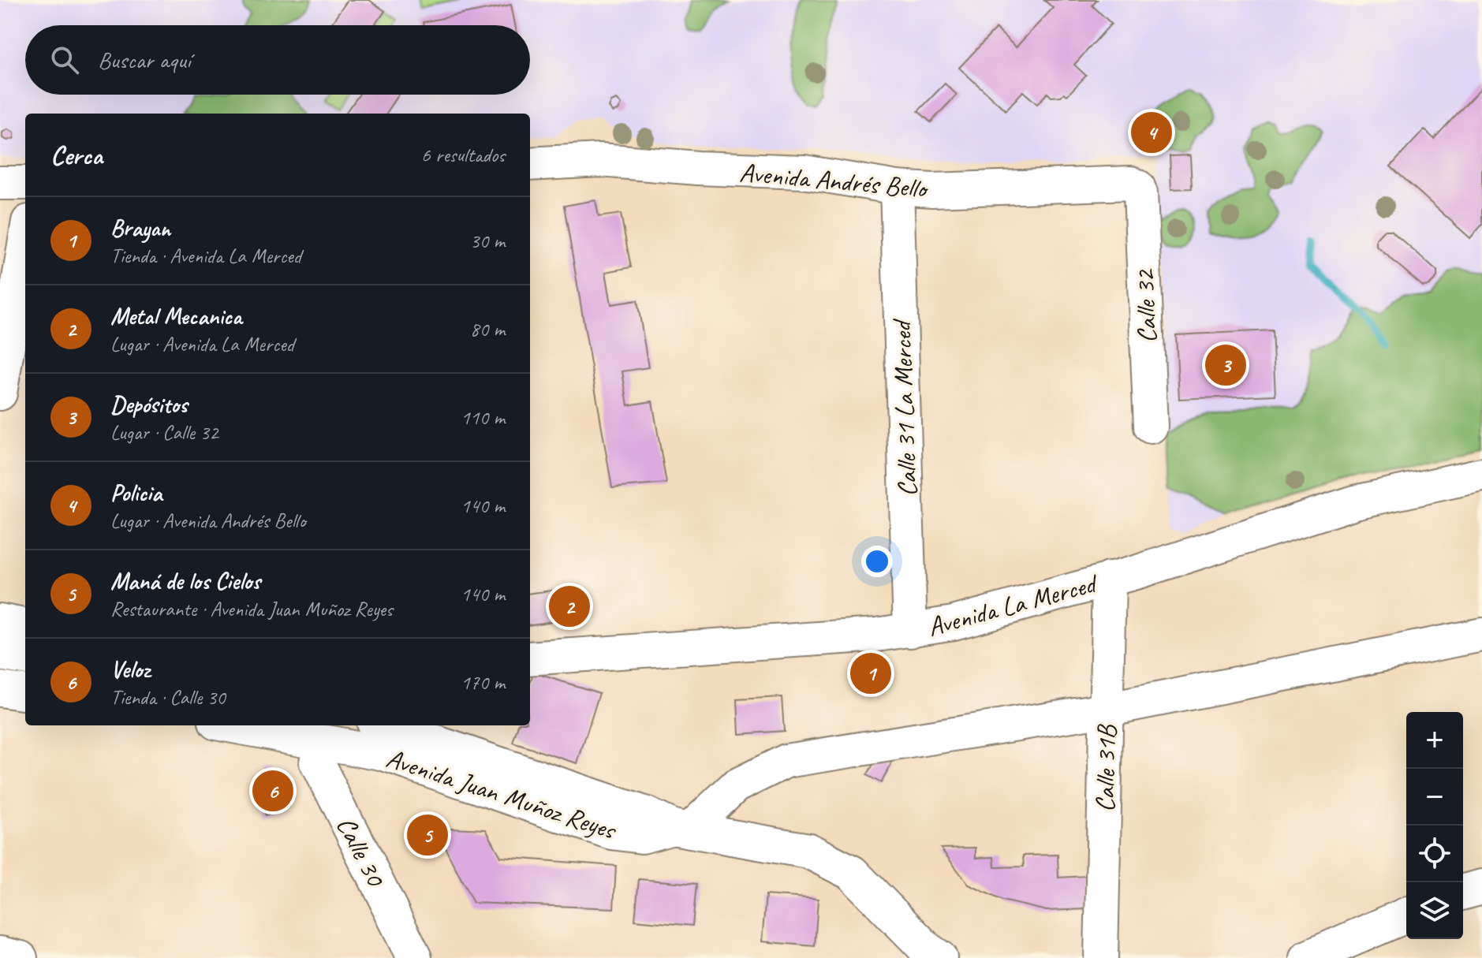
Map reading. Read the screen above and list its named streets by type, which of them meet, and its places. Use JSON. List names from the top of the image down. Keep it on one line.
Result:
{"streets":{"main road":["Avenida Juan Muñoz Reyes"],"street":["Avenida Andrés Bello","Calle 32","Calle 31 La Merced","Avenida La Merced","Calle 31B","Calle 30"]},"crossings":[["Avenida Andrés Bello","Calle 32"],["Avenida Andrés Bello","Calle 31 La Merced"],["Calle 31 La Merced","Avenida La Merced"],["Avenida La Merced","Calle 31B"],["Avenida Juan Muñoz Reyes","Calle 30"]],"page":{"search":"Buscar aquí","pins":["4","3","2","1","6","5"],"heading":["Cerca","6 resultados"],"list":[{"mark":"1","name":"Brayan","note":"Tienda · Avenida La Merced","value":"30 m"},{"mark":"2","name":"Metal Mecanica","note":"Lugar · Avenida La Merced","value":"80 m"},{"mark":"3","name":"Depósitos","note":"Lugar · Calle 32","value":"110 m"},{"mark":"4","name":"Policia","note":"Lugar · Avenida Andrés Bello","value":"140 m"},{"mark":"5","name":"Maná de los Cielos","note":"Restaurante · Avenida Juan Muñoz Reyes","value":"140 m"},{"mark":"6","name":"Veloz","note":"Tienda · Calle 30","value":"170 m"}],"map_buttons":["+","−"]}}
